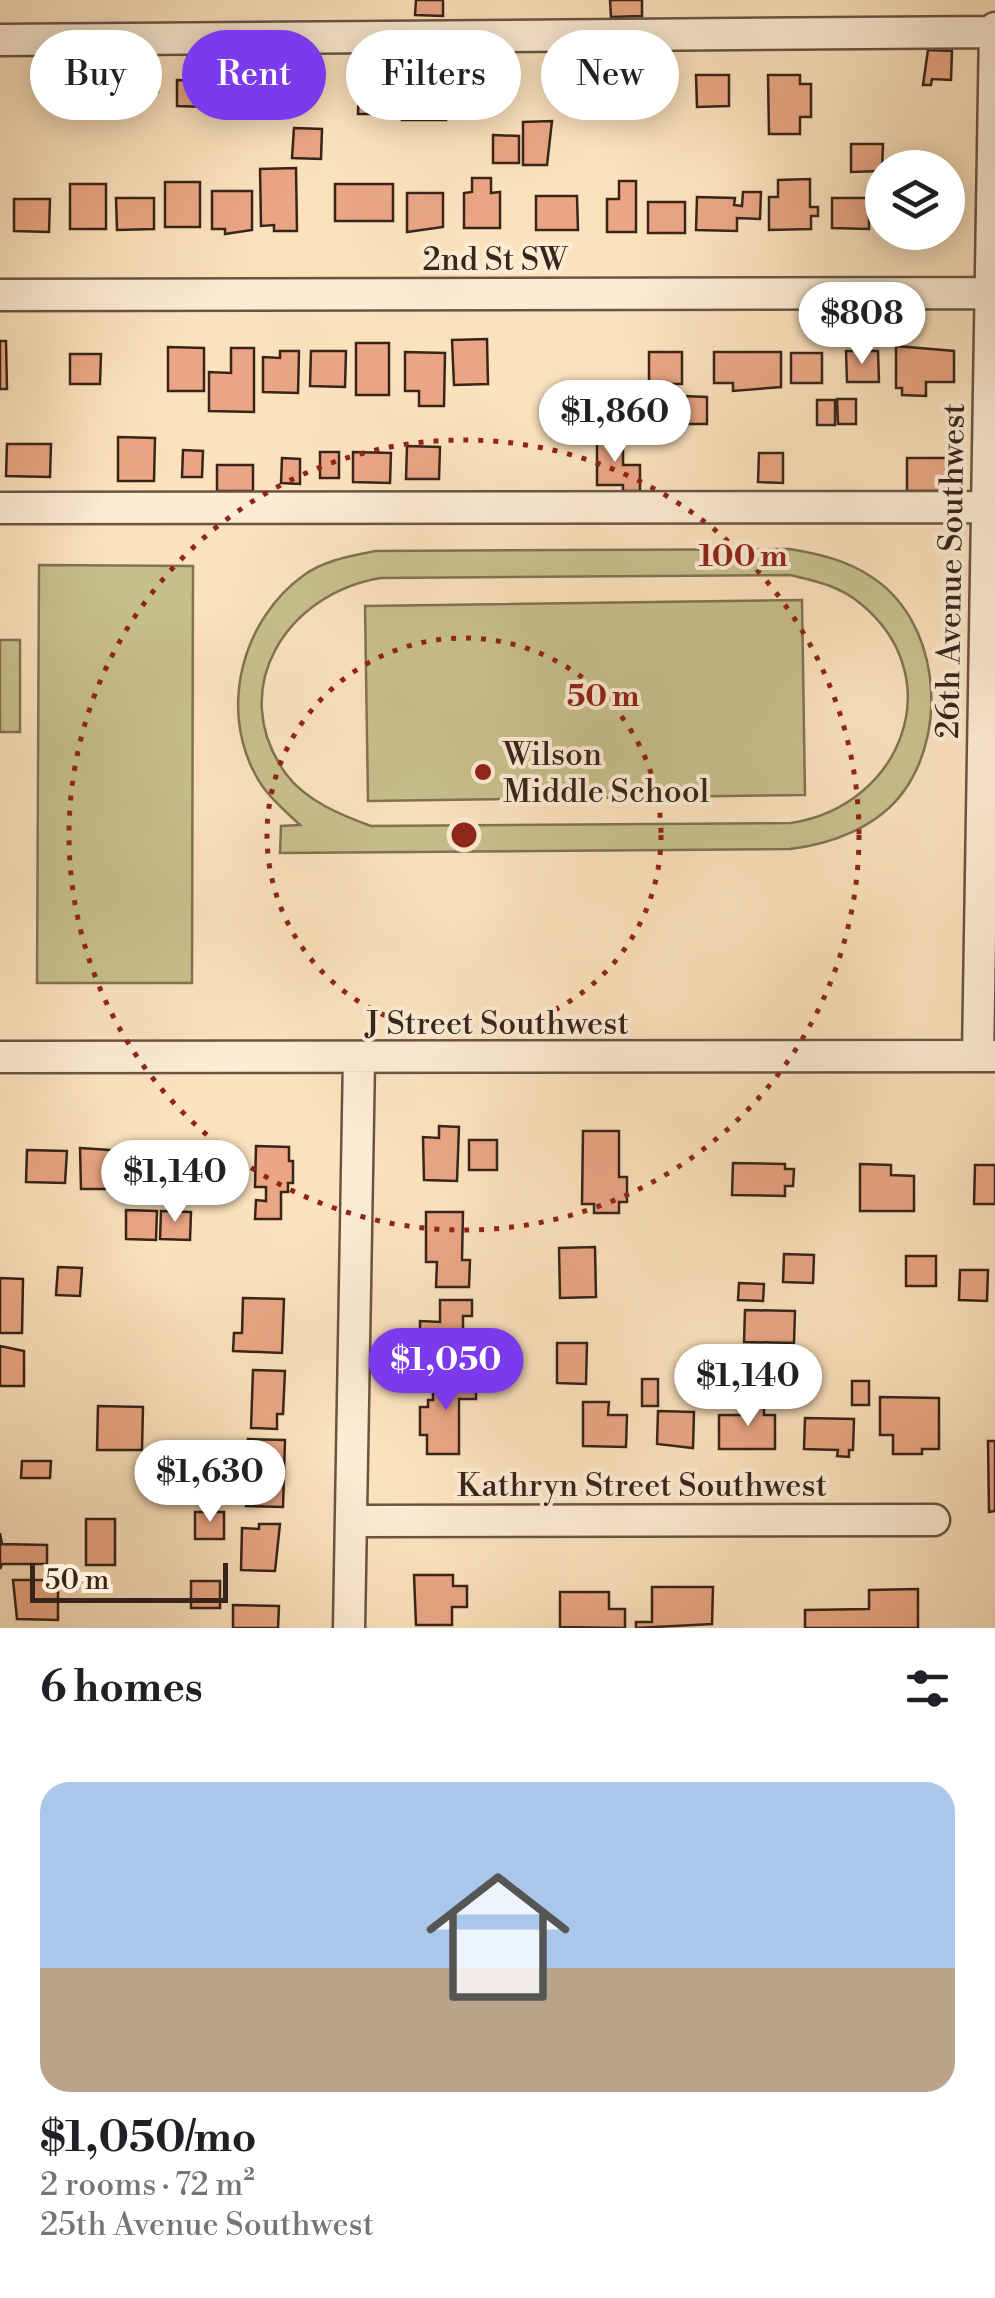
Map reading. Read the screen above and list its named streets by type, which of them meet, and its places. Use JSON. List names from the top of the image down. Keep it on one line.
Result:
{"streets":{"street":["2nd St SW","26th Avenue Southwest","J Street Southwest","Kathryn Street Southwest"]},"crossings":[["2nd St SW","26th Avenue Southwest"],["26th Avenue Southwest","J Street Southwest"]],"places":["Wilson Middle School"],"scale_bar":"50 m","page":{"chip":["Buy","Rent","Filters","New"],"price":["$808","$1,860","$1,140","$1,050","$1,140","$1,630"],"scale":"50 m","heading":"6 homes","list":[{"name":"$1,050/mo","note":"2 rooms · 72 m² · 25th Avenue Southwest"}]},"rings":["100 m","50 m"]}
